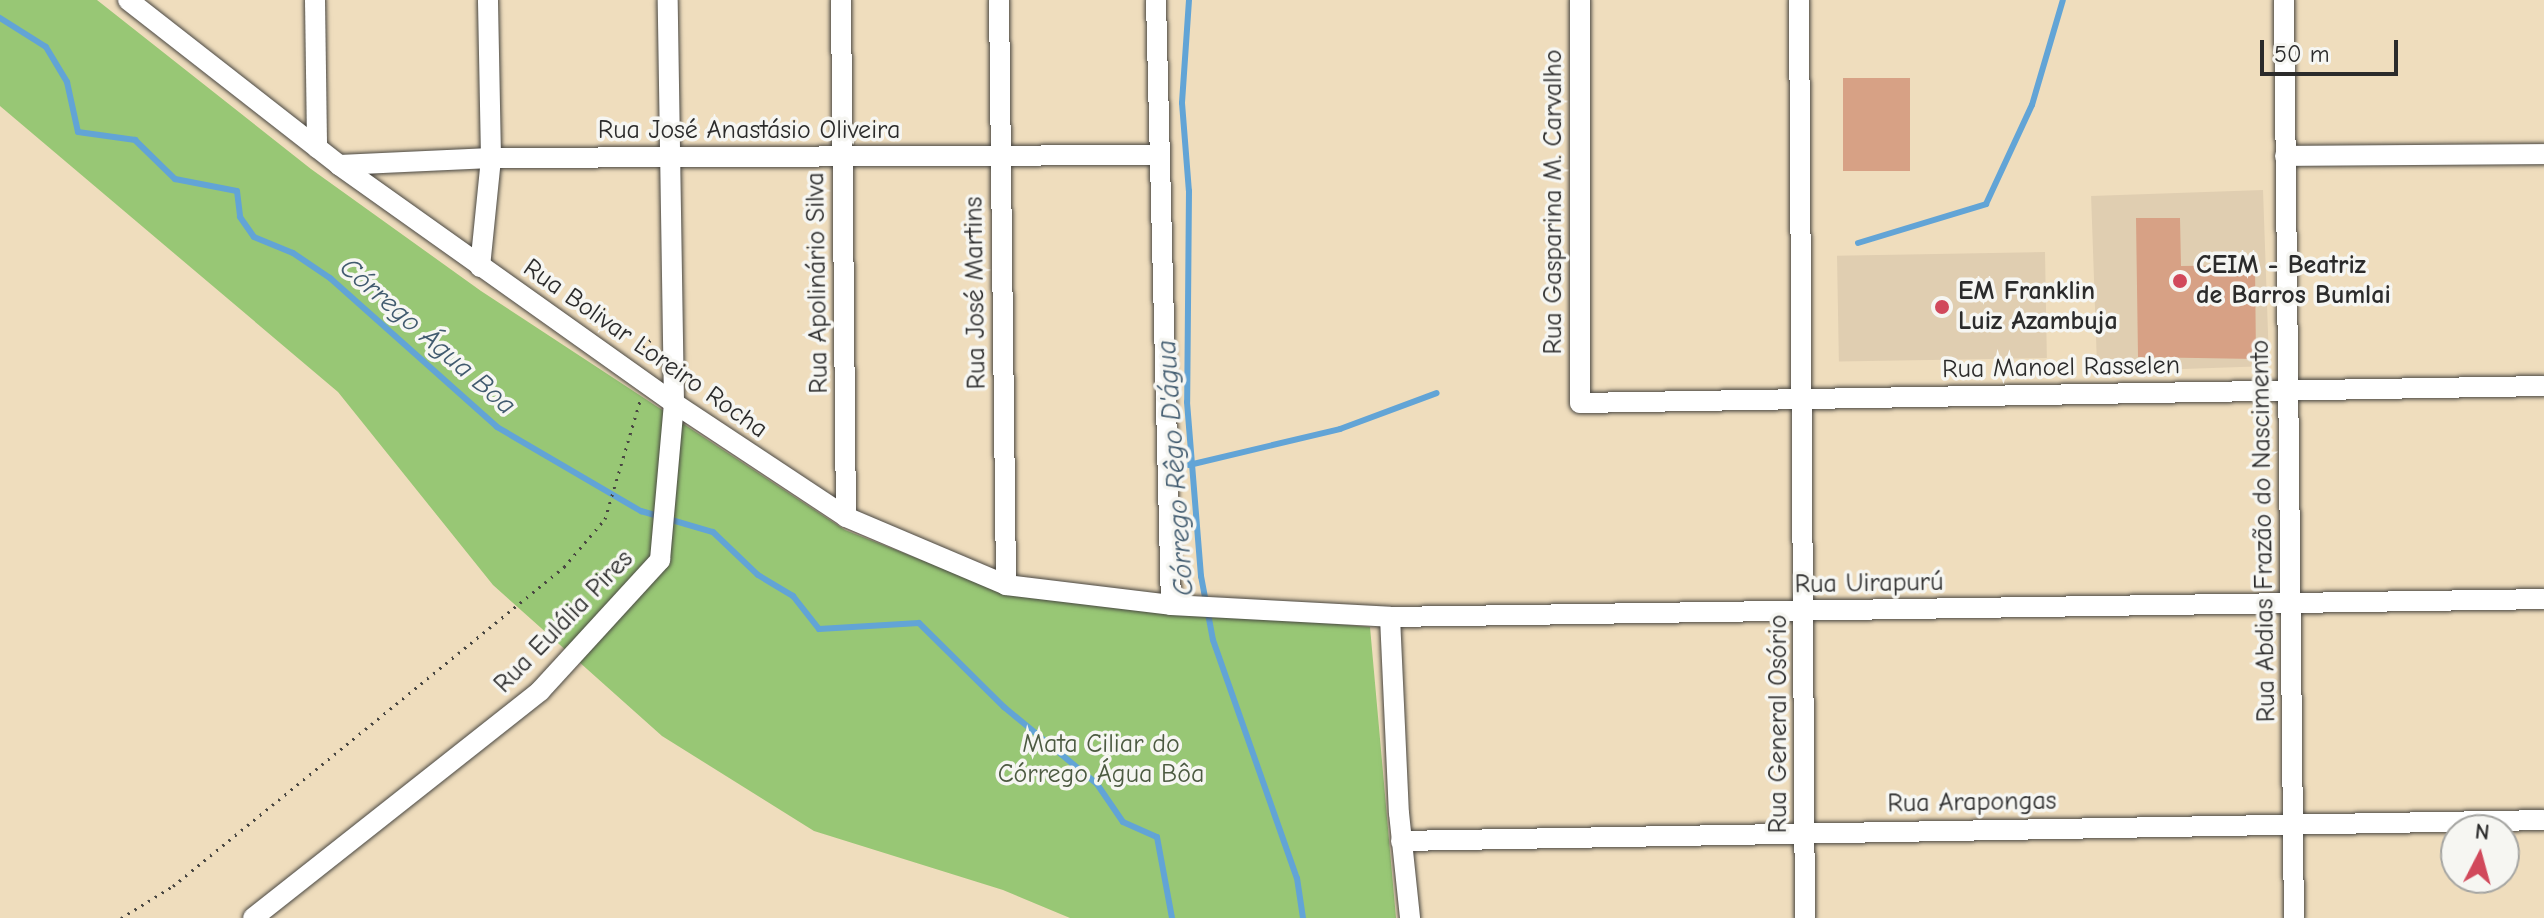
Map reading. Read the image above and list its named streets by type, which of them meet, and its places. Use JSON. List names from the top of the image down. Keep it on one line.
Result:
{"streets":{"street":["Rua José Anastásio Oliveira","Rua Gasparina M. Carvalho","Rua Apolinário Silva","Rua José Martins","Rua Bolivar Loreiro Rocha","Rua Manoel Rasselen","Rua Abdias Frazão do Nascimento","Rua Uirapurú","Rua Eulália Pires","Rua General Osório","Rua Arapongas"]},"crossings":[["Rua José Anastásio Oliveira","Rua Apolinário Silva"],["Rua José Anastásio Oliveira","Rua José Martins"],["Rua José Anastásio Oliveira","Rua Bolivar Loreiro Rocha"],["Rua José Anastásio Oliveira","Rua Eulália Pires"],["Rua Gasparina M. Carvalho","Rua Manoel Rasselen"],["Rua Apolinário Silva","Rua Bolivar Loreiro Rocha"],["Rua José Martins","Rua Bolivar Loreiro Rocha"],["Rua Bolivar Loreiro Rocha","Rua Uirapurú"],["Rua Bolivar Loreiro Rocha","Rua Eulália Pires"],["Rua Manoel Rasselen","Rua Abdias Frazão do Nascimento"],["Rua Manoel Rasselen","Rua General Osório"],["Rua Abdias Frazão do Nascimento","Rua Uirapurú"],["Rua Abdias Frazão do Nascimento","Rua Arapongas"],["Rua Uirapurú","Rua General Osório"],["Rua General Osório","Rua Arapongas"]],"water":["Córrego Água Boa","Córrego Rêgo D'água"],"parks":["Mata Ciliar do Córrego Água Bôa"],"places":["CEIM - Beatriz de Barros Bumlai","EM Franklin Luiz Azambuja"],"scale_bar":"50 m","north":"top"}
